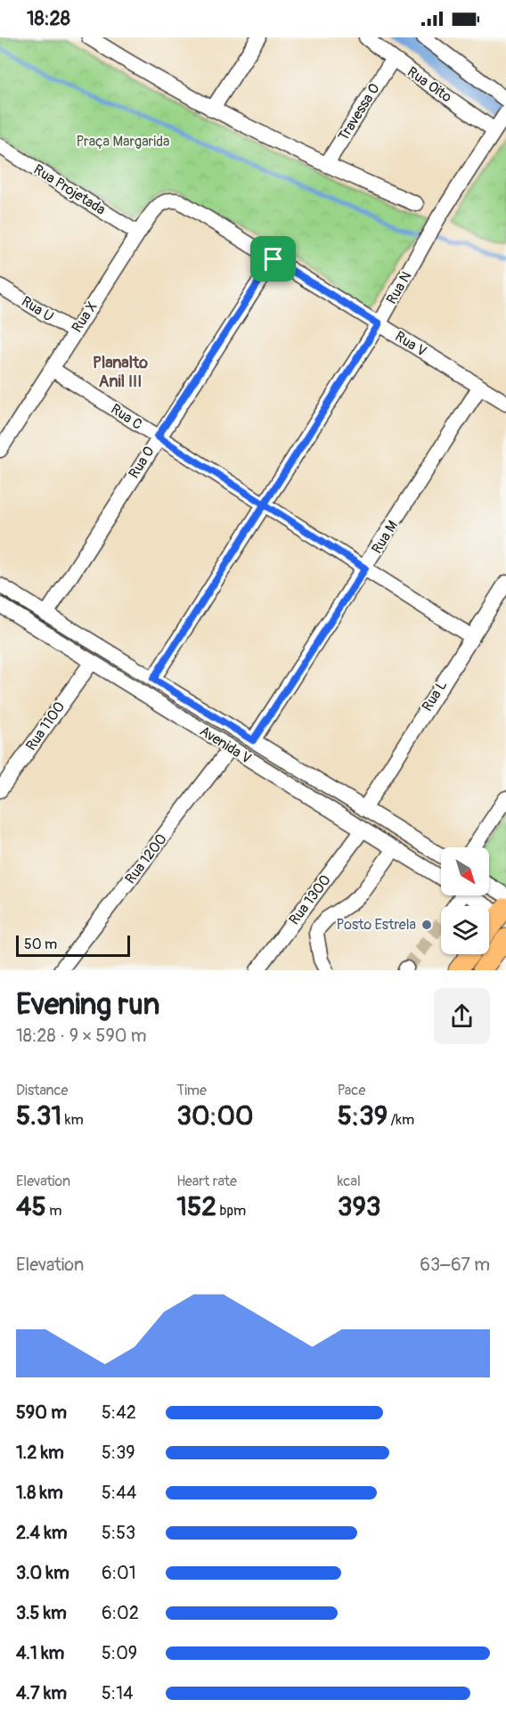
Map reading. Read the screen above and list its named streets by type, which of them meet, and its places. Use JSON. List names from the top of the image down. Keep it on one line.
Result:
{"streets":{"street":["Rua Oito","Travessa O","Rua Projetada","Rua N","Rua U","Rua X","Rua V","Rua C","Rua O","Rua M","Rua L","Rua 1100","Avenida V","Rua 1200","Rua 1300"]},"crossings":[["Rua Oito","Travessa O"],["Rua Oito","Rua N"],["Rua Projetada","Rua X"],["Rua N","Rua V"],["Rua N","Rua C"],["Rua N","Avenida V"],["Rua U","Rua X"],["Rua X","Rua V"],["Rua X","Rua C"],["Rua V","Rua O"],["Rua V","Rua M"],["Rua C","Rua O"],["Rua C","Rua M"],["Rua C","Rua L"],["Rua O","Avenida V"],["Rua M","Avenida V"],["Rua L","Avenida V"],["Rua 1100","Avenida V"],["Avenida V","Rua 1200"],["Avenida V","Rua 1300"]],"districts":["Planalto Anil III"],"parks":["Praça Margarida"],"places":["Posto Estrela"],"scale_bar":"50 m","north":"bottom right","page":{"status":"18:28","scale":"50 m","heading":["Evening run","18:28 · 9 × 590 m"],"stats":[["Distance","5.31 km"],["Time","30:00"],["Pace","5:39 /km"],["Elevation","45 m"],["Heart rate","152 bpm"],["kcal","393"]],"chart":["Elevation","63–67 m"],"list":[{"name":"590 m","note":"5:42"},{"name":"1.2 km","note":"5:39"},{"name":"1.8 km","note":"5:44"},{"name":"2.4 km","note":"5:53"},{"name":"3.0 km","note":"6:01"},{"name":"3.5 km","note":"6:02"},{"name":"4.1 km","note":"5:09"},{"name":"4.7 km","note":"5:14"}]}}
